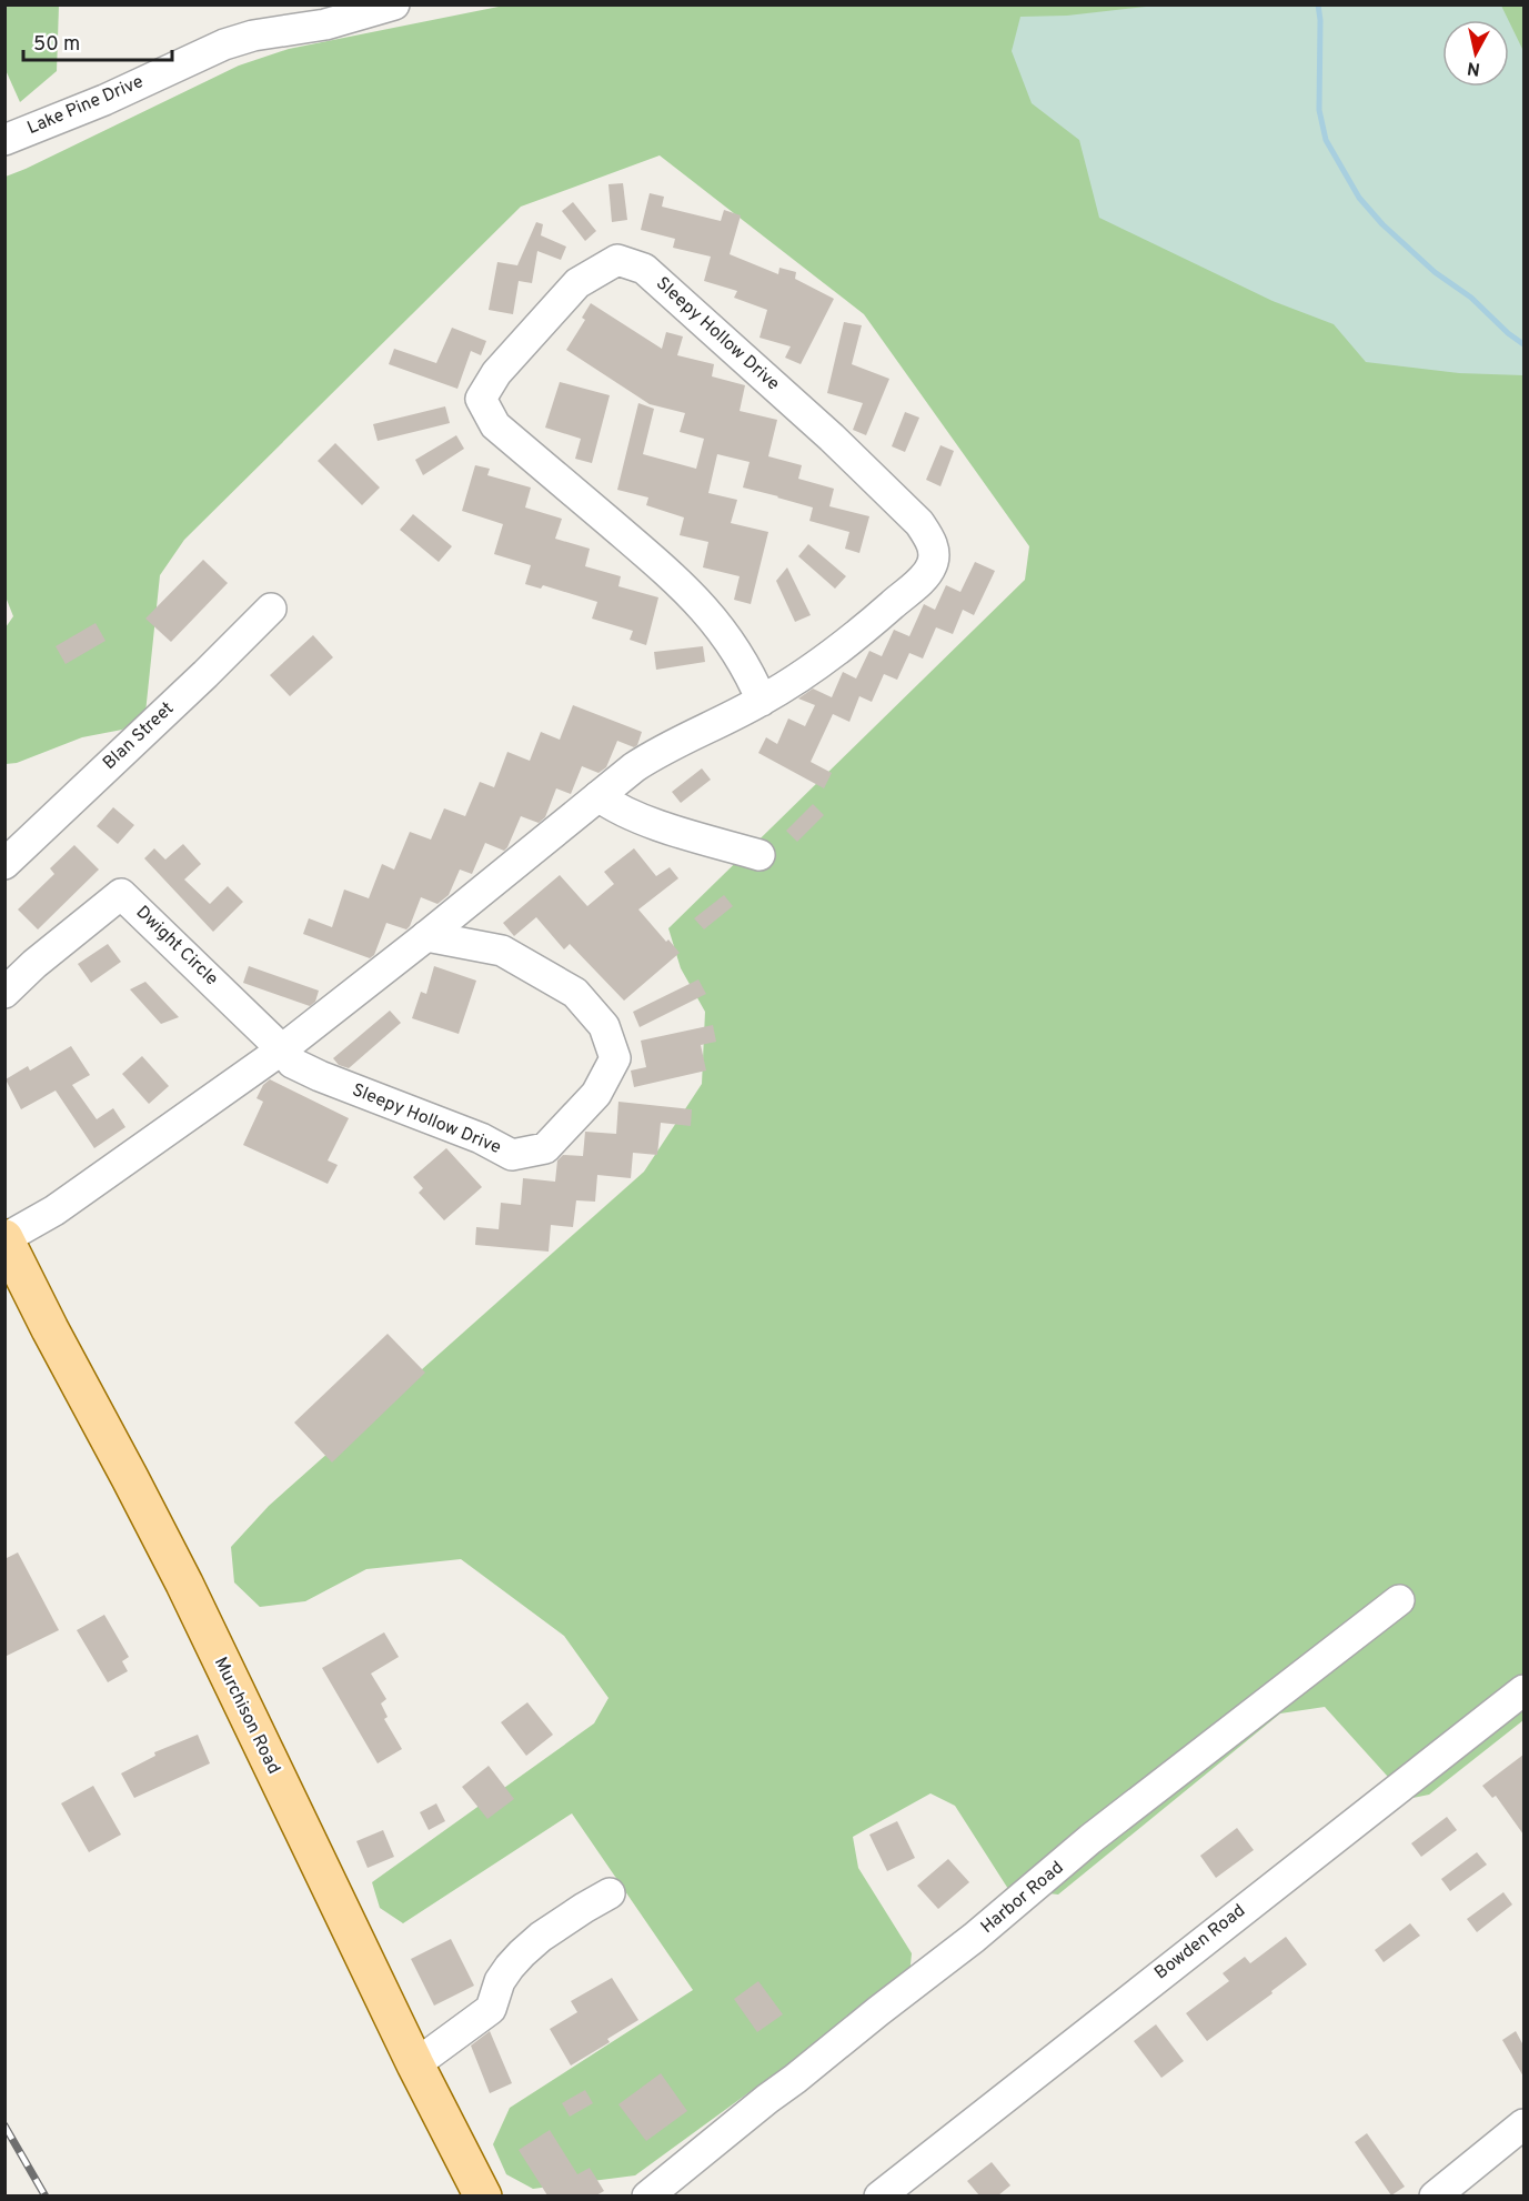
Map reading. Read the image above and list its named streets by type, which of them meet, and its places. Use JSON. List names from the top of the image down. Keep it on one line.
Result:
{"streets":{"main road":["Murchison Road"],"street":["Lake Pine Drive","Sleepy Hollow Drive","Blan Street","Dwight Circle","Harbor Road","Bowden Road"]},"crossings":[["Sleepy Hollow Drive","Dwight Circle"],["Sleepy Hollow Drive","Murchison Road"]],"scale_bar":"50 m","north":"bottom"}
